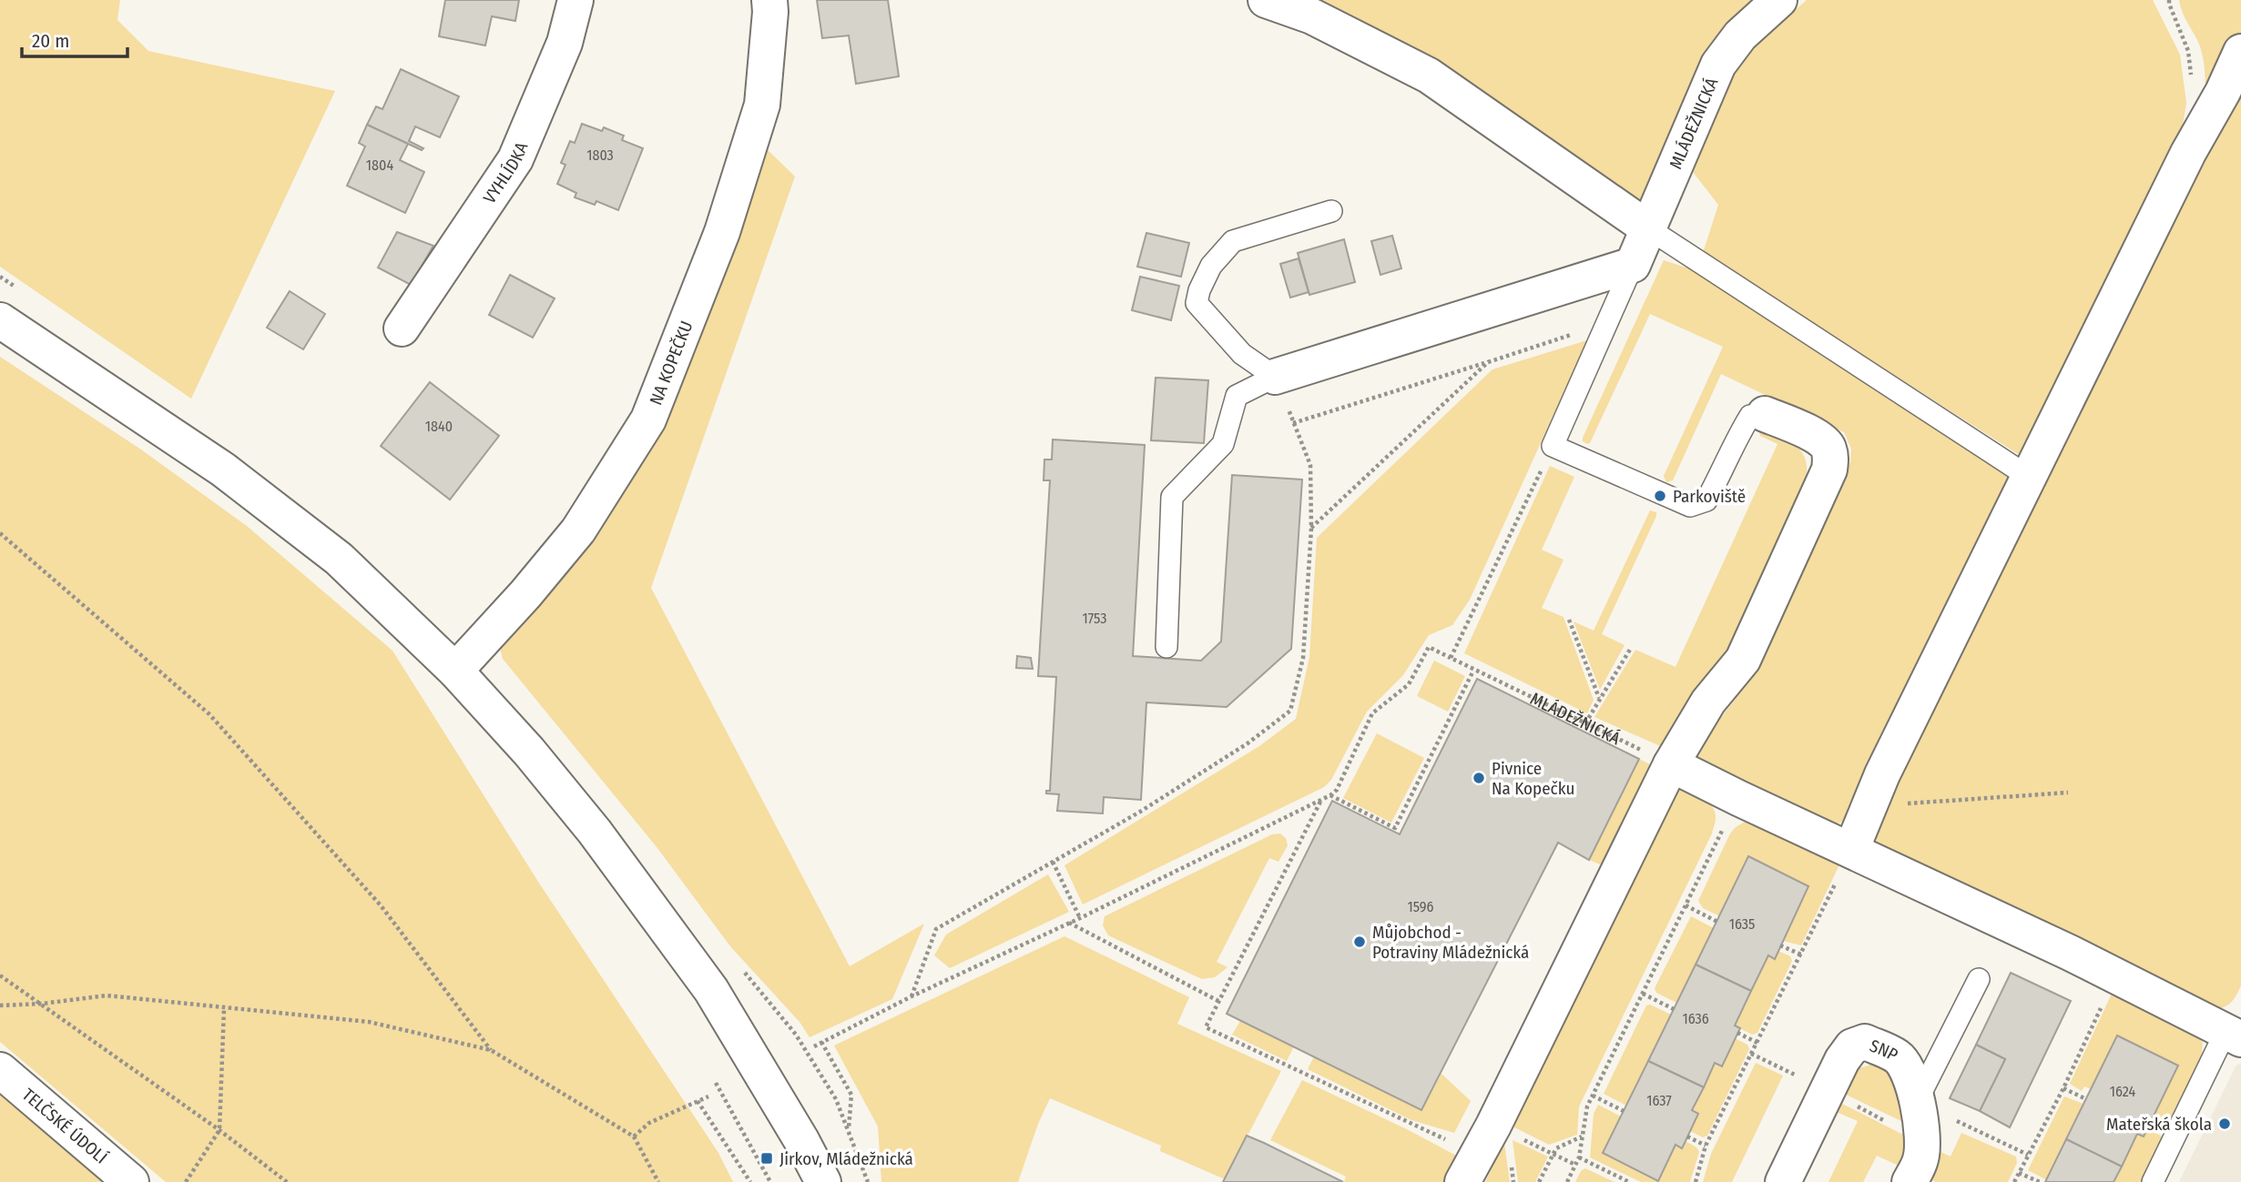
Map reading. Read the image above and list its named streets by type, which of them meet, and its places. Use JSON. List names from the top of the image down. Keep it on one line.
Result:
{"streets":{"street":["MLÁDEŽNICKÁ","VYHLÍDKA","NA KOPEČKU","SNP","TELČSKÉ ÚDOLÍ"]},"places":{"other":["Parkoviště","Pivnice Na Kopečku","Můjobchod - Potraviny Mládežnická","Mateřská škola"],"transit":["Jirkov, Mládežnická"]},"house_numbers":["1803","1804","1840","1753","1596","1635","1636","1624","1637"],"scale_bar":"20 m"}
